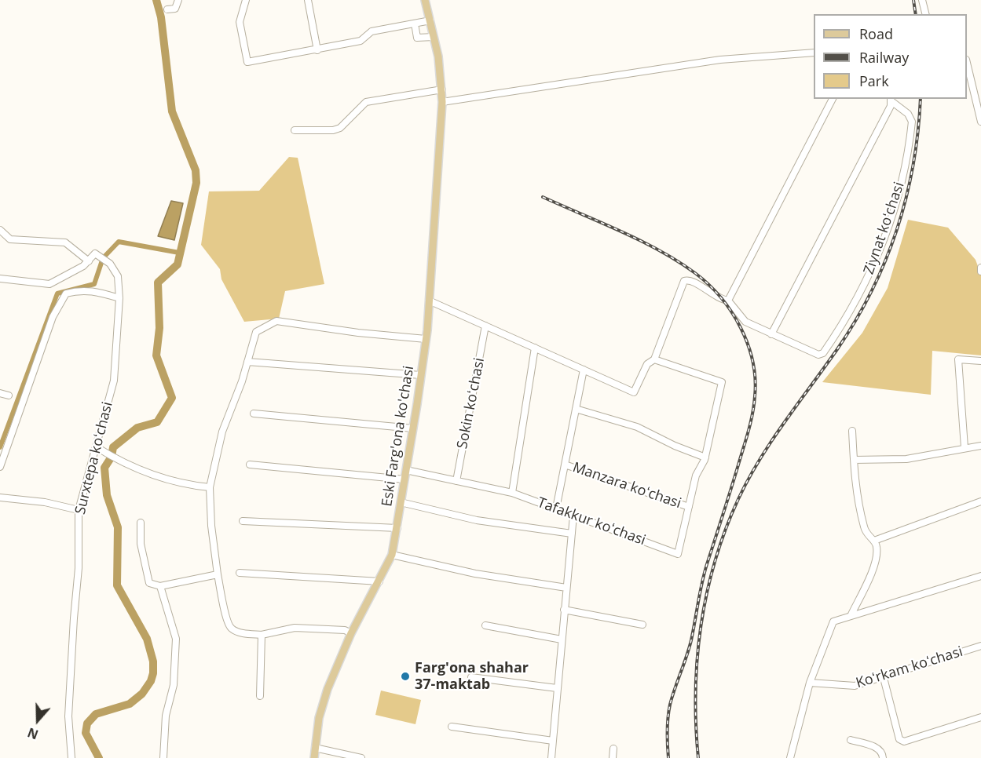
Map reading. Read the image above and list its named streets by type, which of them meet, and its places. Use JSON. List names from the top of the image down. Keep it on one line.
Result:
{"streets":{"main road":["Eski Farg'ona ko'chasi"],"street":["Ziynat koʻchasi","Sokin koʻchasi","Surxtepa koʻchasi","Manzara koʻchasi","Tafakkur koʻchasi","Koʻrkam koʻchasi"]},"crossings":[["Sokin koʻchasi","Tafakkur koʻchasi"],["Eski Farg'ona ko'chasi","Tafakkur koʻchasi"],["Manzara koʻchasi","Tafakkur koʻchasi"]],"places":["Farg'ona shahar 37-maktab"],"legend":["Road","Railway","Park"],"north":"bottom"}
